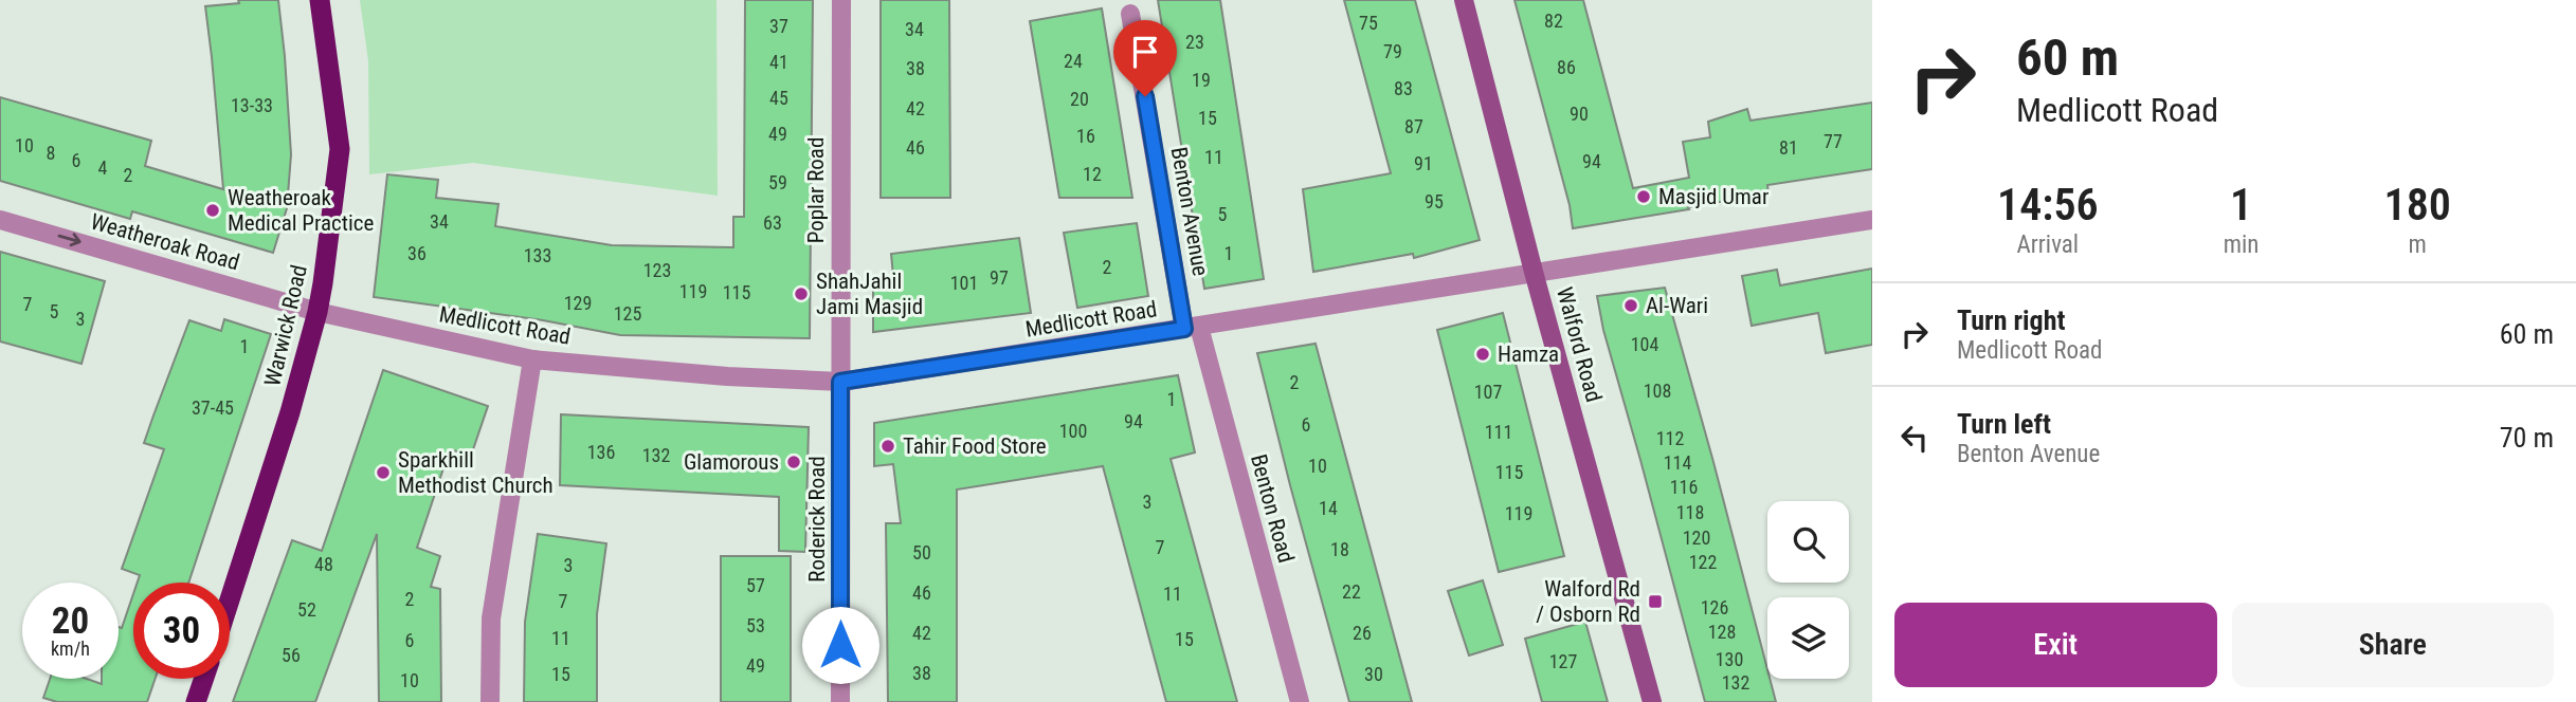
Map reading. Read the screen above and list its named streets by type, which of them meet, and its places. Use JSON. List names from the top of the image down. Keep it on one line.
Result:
{"streets":{"highway":["Warwick Road"],"main road":["Walford Road"],"street":["Poplar Road","Benton Avenue","Weatheroak Road","Medlicott Road","Benton Road","Roderick Road"]},"crossings":[["Poplar Road","Medlicott Road"],["Poplar Road","Roderick Road"],["Benton Avenue","Medlicott Road"],["Benton Avenue","Benton Road"],["Weatheroak Road","Medlicott Road"],["Weatheroak Road","Warwick Road"],["Medlicott Road","Warwick Road"],["Medlicott Road","Walford Road"],["Medlicott Road","Benton Road"],["Medlicott Road","Roderick Road"]],"one_way":["Weatheroak Road"],"places":{"other":["Masjid Umar","Weatheroak Medical Practice","ShahJahil Jami Masjid","Al-Wari","Hamza","Tahir Food Store","Glamorous","Sparkhill Methodist Church"],"transit":["Walford Rd / Osborn Rd"]},"house_numbers":["82","75","37","34","23","79","24","41","86","38","19","83","45","20","13-33","42","90","15","87","49","16","77","10","46","81","8","11","6","94","91","4","12","2","59","95","5","34","63","36","1","133","2","123","97","101","119","115","129","7","5","125","3","104","1","2","108","107","1","37-45","94","6","100","111","112","136","132","114","10","115","116","3","14","118","119","120","7","18","50","122","48","3","57","22","46","11","2","7","126","52","53","128","42","26","11","15","6","56","130","127","49","38","15","30","10","132"],"page":{"turn":["60 m","Medlicott Road"],"eta":["14:56","Arrival","1","min","180","m"],"list":[{"name":"Turn right","note":"Medlicott Road","value":"60 m"},{"name":"Turn left","note":"Benton Avenue","value":"70 m"}],"speed":"20 km/h","limit":"30","buttons":["Exit","Share"]}}
